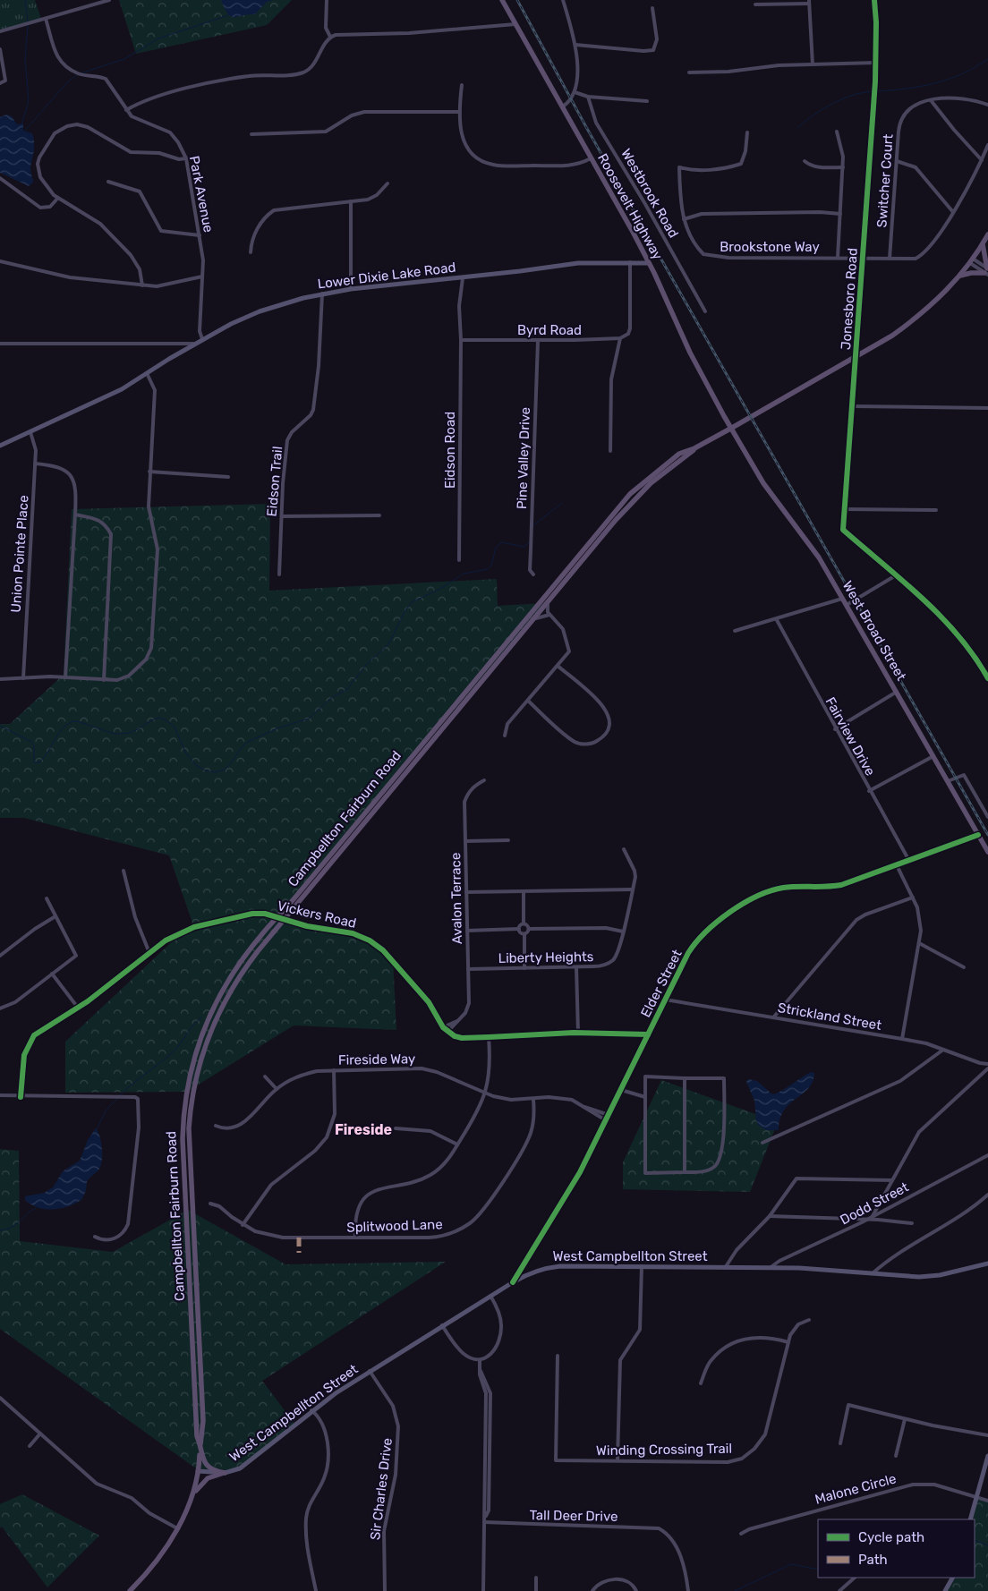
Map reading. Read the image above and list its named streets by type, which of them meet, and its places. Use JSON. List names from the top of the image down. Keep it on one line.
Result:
{"streets":{"main road":["Roosevelt Highway","Lower Dixie Lake Road","West Broad Street","Campbellton Fairburn Road","West Campbellton Street"],"street":["Switcher Court","Westbrook Road","Park Avenue","Brookstone Way","Jonesboro Road","Byrd Road","Eidson Road","Pine Valley Drive","Eidson Trail","Union Pointe Place","Fairview Drive","Avalon Terrace","Vickers Road","Liberty Heights","Elder Street","Strickland Street","Fireside Way","Dodd Street","Splitwood Lane","Winding Crossing Trail","Sir Charles Drive","Malone Circle","Tall Deer Drive"]},"crossings":[["Switcher Court","Brookstone Way"],["Park Avenue","Lower Dixie Lake Road"],["Roosevelt Highway","Lower Dixie Lake Road"],["Roosevelt Highway","West Broad Street"],["Roosevelt Highway","Campbellton Fairburn Road"],["Brookstone Way","Jonesboro Road"],["Lower Dixie Lake Road","Eidson Trail"],["Lower Dixie Lake Road","Union Pointe Place"],["Jonesboro Road","Campbellton Fairburn Road"],["Byrd Road","Eidson Road"],["Byrd Road","Pine Valley Drive"],["West Broad Street","Campbellton Fairburn Road"],["West Broad Street","Elder Street"],["Fairview Drive","Elder Street"],["Campbellton Fairburn Road","Vickers Road"],["Campbellton Fairburn Road","West Campbellton Street"],["Avalon Terrace","Vickers Road"],["Avalon Terrace","Liberty Heights"],["Vickers Road","Elder Street"],["Elder Street","Strickland Street"],["Elder Street","Fireside Way"],["Elder Street","West Campbellton Street"],["Fireside Way","Splitwood Lane"],["Dodd Street","West Campbellton Street"],["West Campbellton Street","Sir Charles Drive"]],"districts":["Fireside"],"legend":["Cycle path","Path"]}
